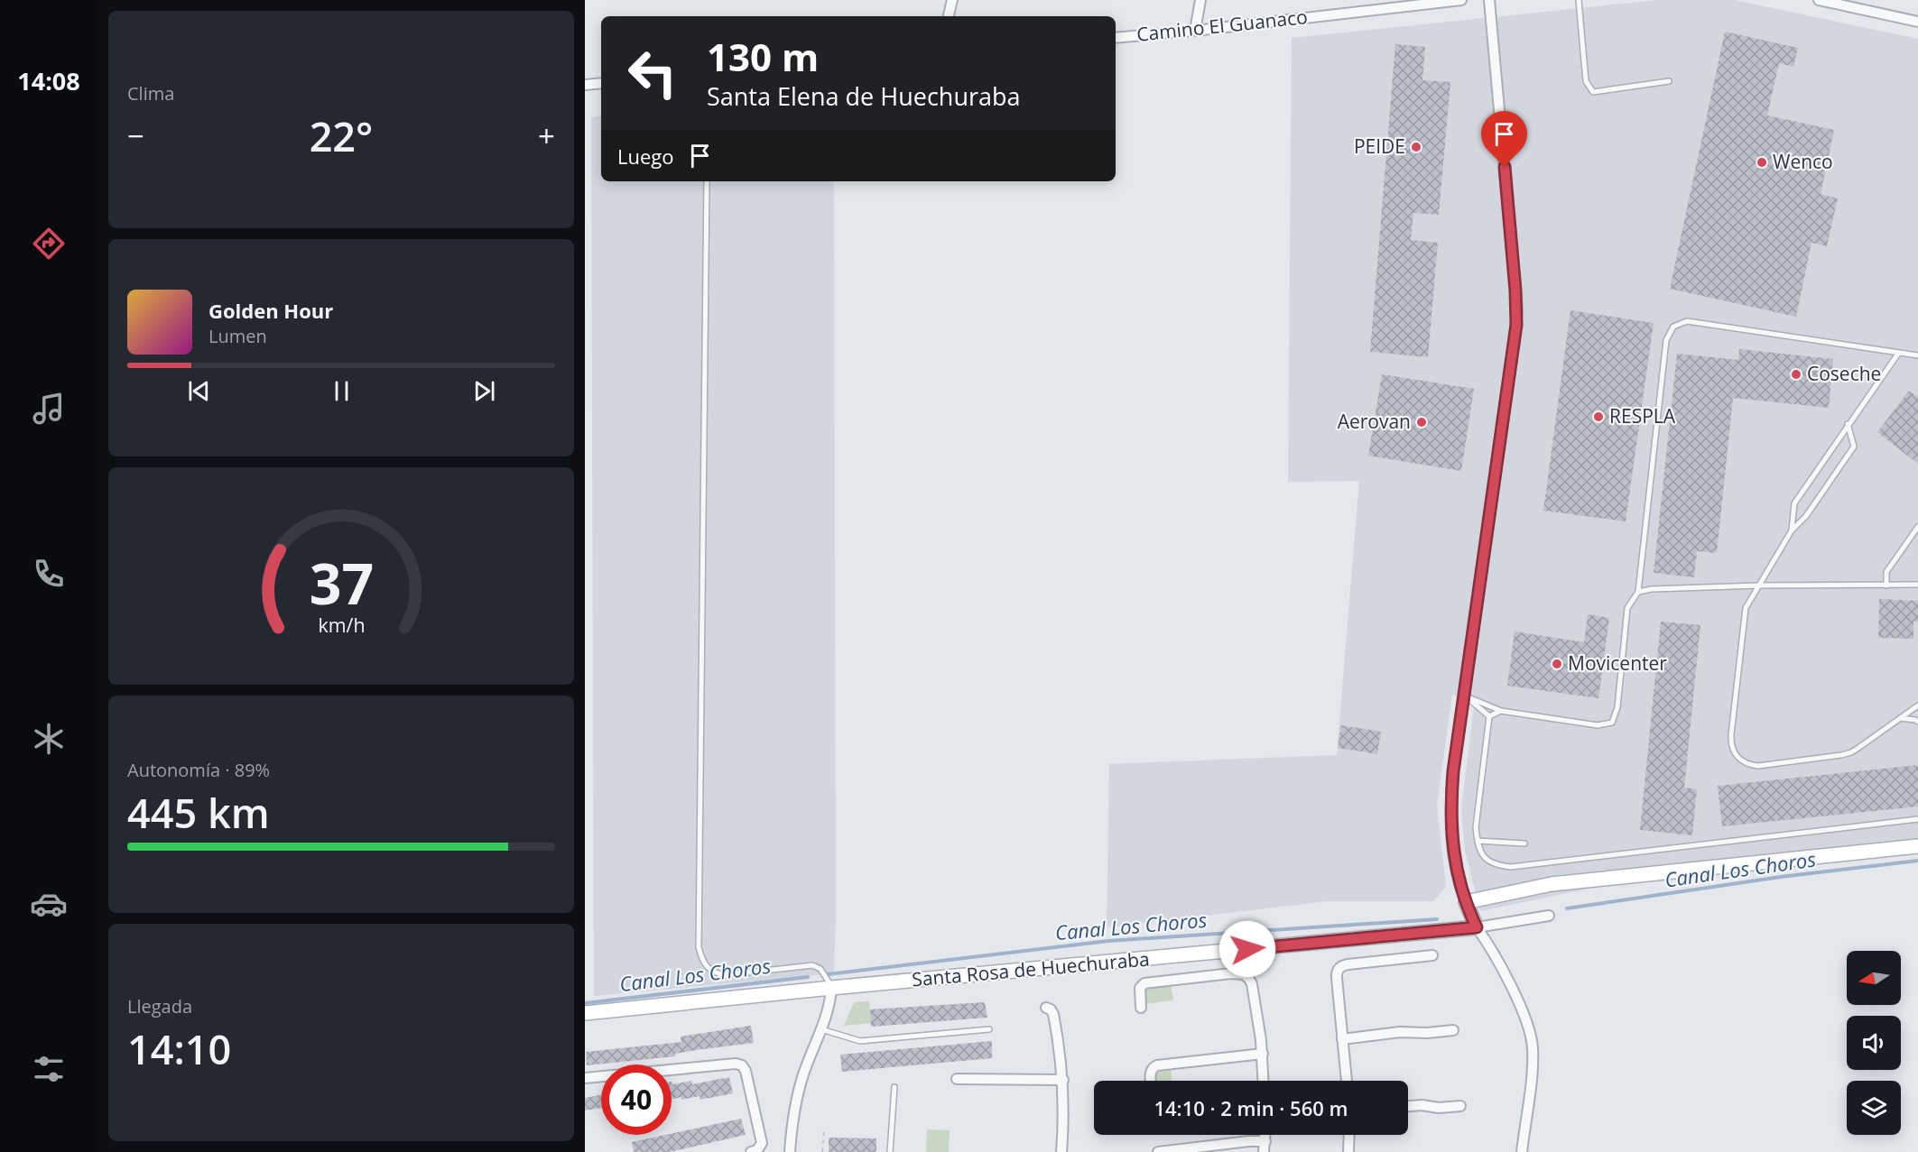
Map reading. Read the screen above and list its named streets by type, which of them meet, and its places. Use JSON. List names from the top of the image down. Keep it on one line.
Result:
{"streets":{"street":["Camino El Guanaco","Santa Rosa de Huechuraba"]},"water":["Canal Los Choros"],"places":["PEIDE","Wenco","Coseche","RESPLA","Aerovan","Movicenter"],"north":"left","page":{"tabs":"14:08","tile":["Clima",["Autonomía · 89%","445 km"],["Llegada","14:10"]],"turn":["130 m","Santa Elena de Huechuraba"],"heat":["−","22°","+"],"then":"Luego","song":["Golden Hour","Lumen"],"limit":"40","trip":"14:10 · 2 min · 560 m","gauge":["37","km/h"]}}
